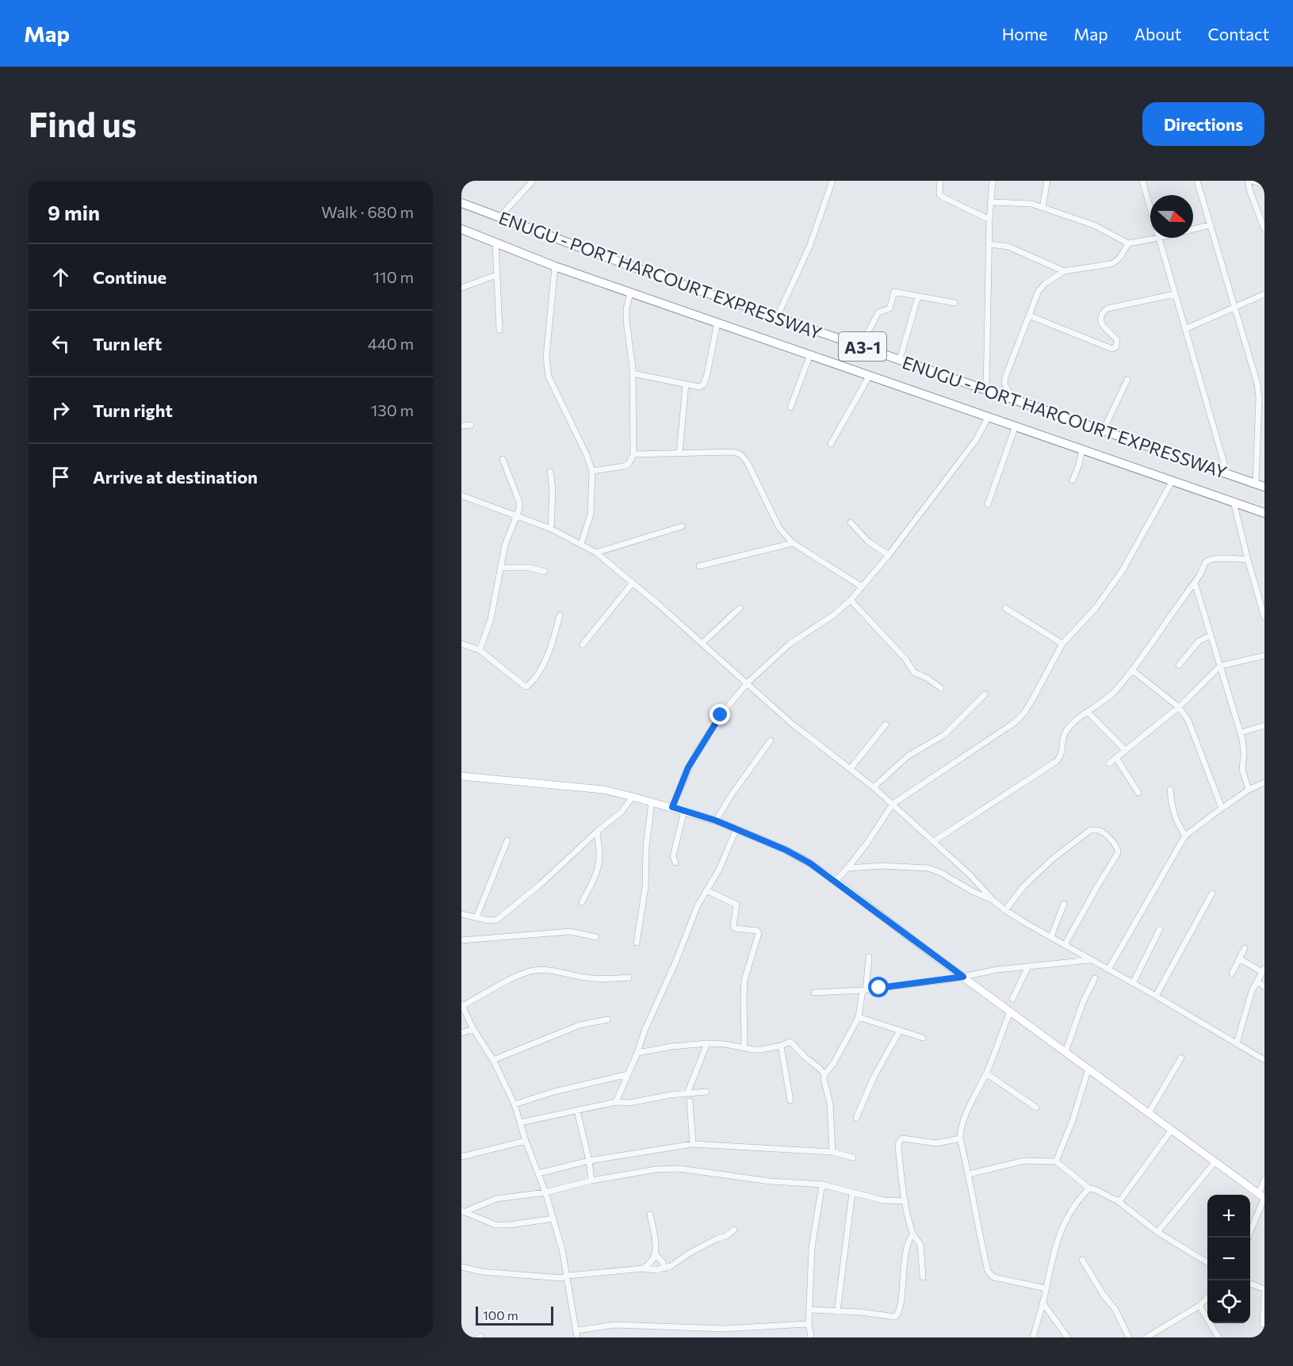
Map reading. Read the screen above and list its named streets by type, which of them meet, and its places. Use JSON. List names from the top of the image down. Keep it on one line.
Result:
{"streets":{"highway":["ENUGU - PORT HARCOURT EXPRESSWAY","A3-1"]},"scale_bar":"100 m","north":"right","page":{"header":"Map","nav":["Home","Map","About","Contact"],"buttons":"Directions","title":"Find us","heading":["9 min","Walk · 680 m"],"list":[["Continue","110 m"],["Turn left","440 m"],["Turn right","130 m"],"Arrive at destination"],"map_buttons":["+","−"],"scale":"100 m"}}
